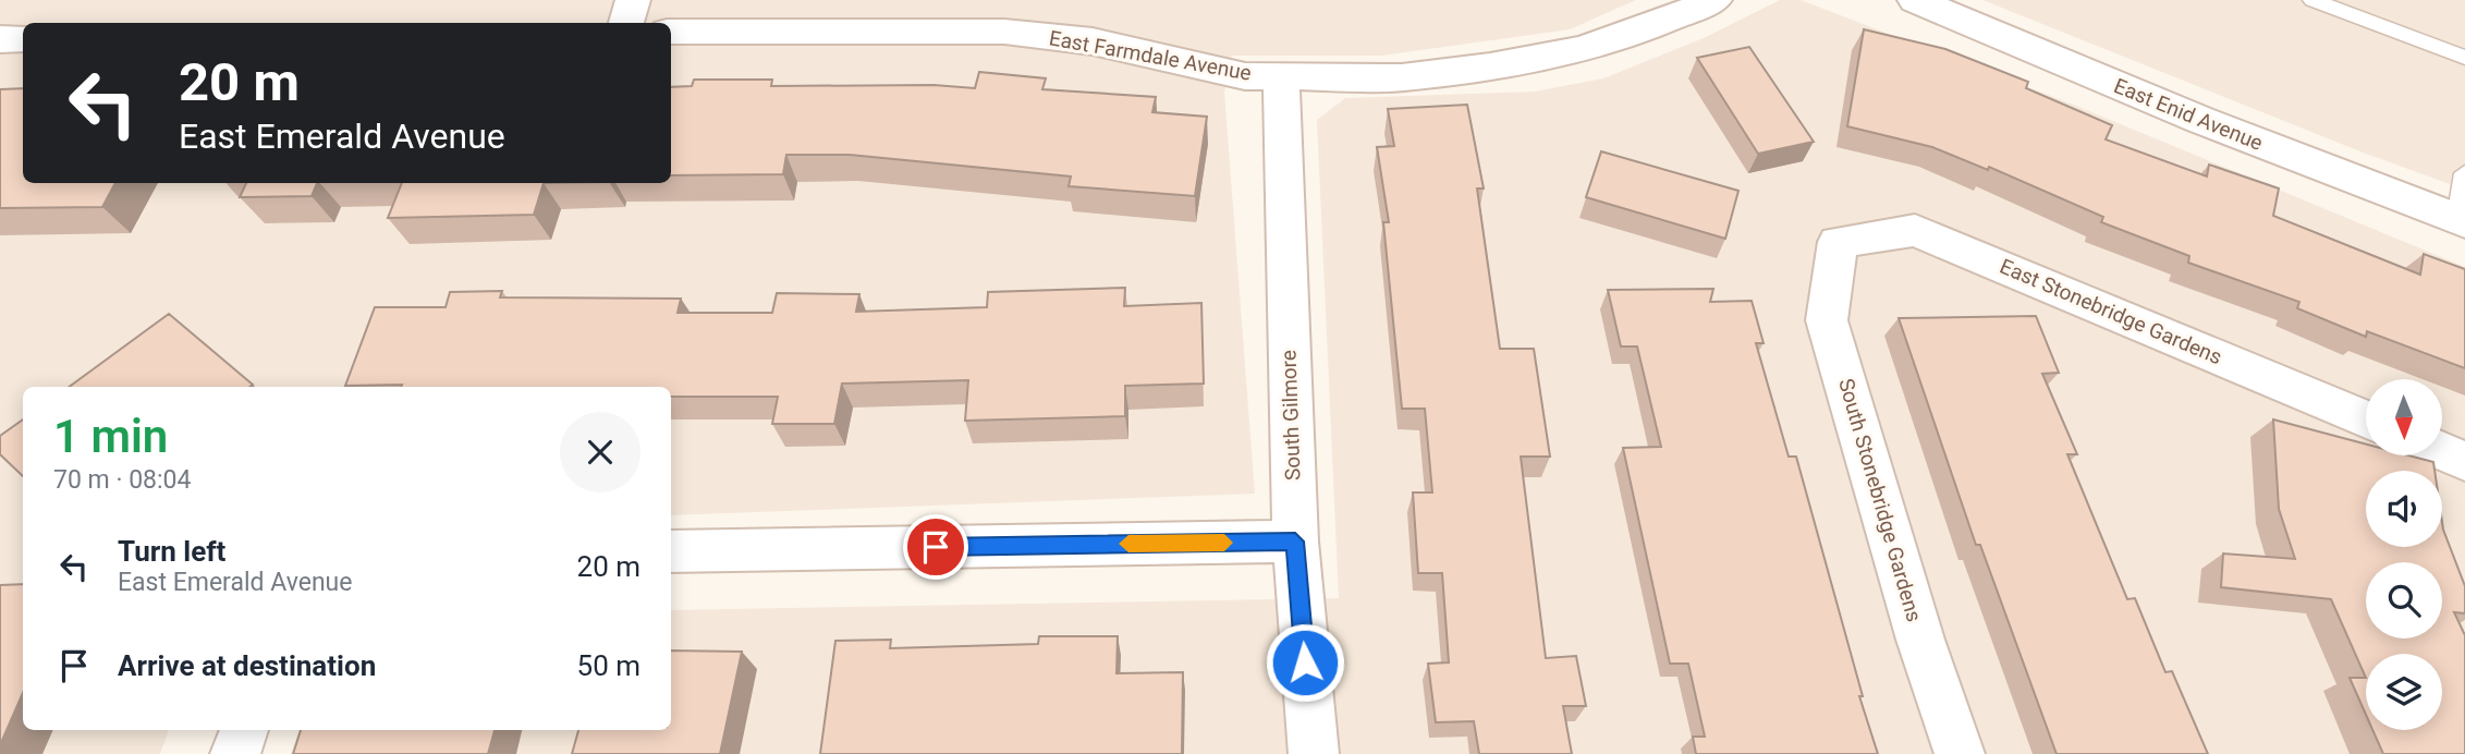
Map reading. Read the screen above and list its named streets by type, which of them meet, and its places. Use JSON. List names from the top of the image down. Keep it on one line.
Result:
{"streets":{"street":["East Farmdale Avenue","East Enid Avenue","East Stonebridge Gardens","South Gilmore","South Stonebridge Gardens"]},"crossings":[["East Farmdale Avenue","South Gilmore"],["East Stonebridge Gardens","South Stonebridge Gardens"]],"north":"bottom","page":{"turn":["20 m","East Emerald Avenue"],"heading":["1 min","70 m · 08:04"],"list":[{"name":"Turn left","note":"East Emerald Avenue","value":"20 m"},{"name":"Arrive at destination","value":"50 m"}]}}
